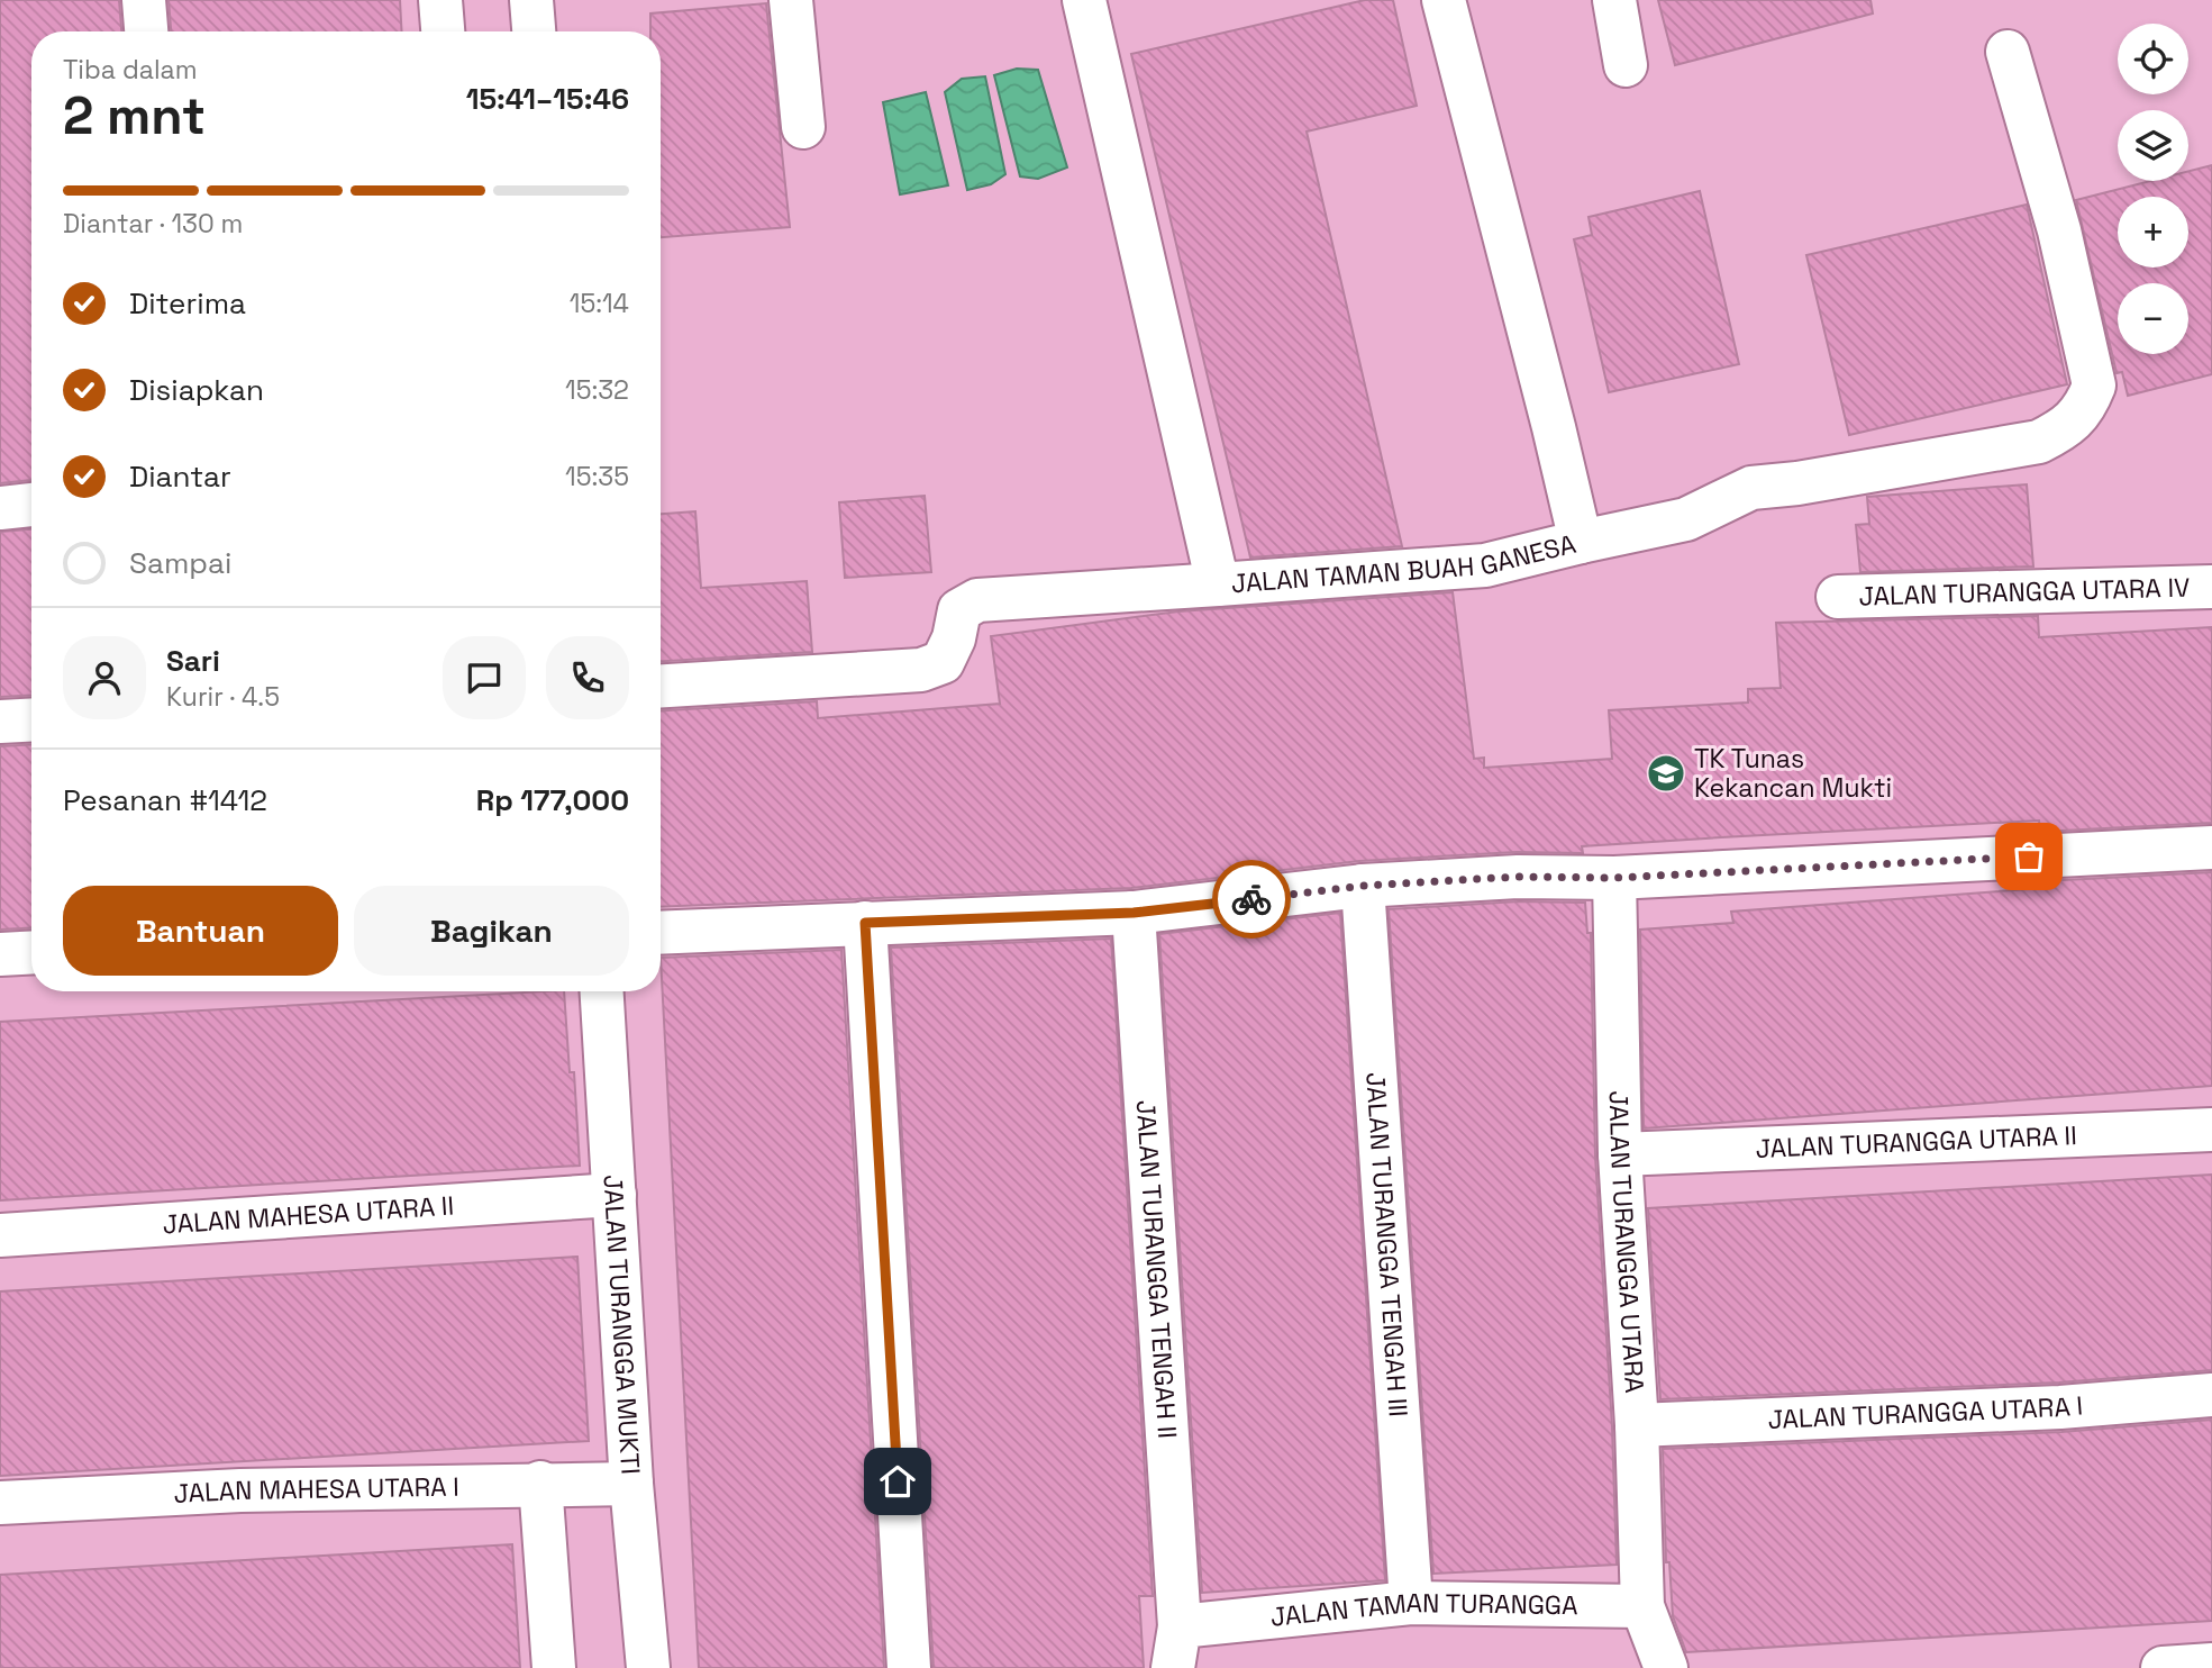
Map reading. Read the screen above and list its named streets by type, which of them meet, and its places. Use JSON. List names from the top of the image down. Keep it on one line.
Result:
{"streets":{"street":["JALAN TAMAN BUAH GANESA","JALAN TURANGGA UTARA IV","JALAN TURANGGA UTARA II","JALAN MAHESA UTARA II","JALAN TURANGGA UTARA","JALAN TURANGGA TENGAH III","JALAN TURANGGA TENGAH II","JALAN TURANGGA MUKTI","JALAN TURANGGA UTARA I","JALAN MAHESA UTARA I","JALAN TAMAN TURANGGA"]},"crossings":[["JALAN TURANGGA UTARA II","JALAN TURANGGA UTARA"],["JALAN MAHESA UTARA II","JALAN TURANGGA MUKTI"],["JALAN TURANGGA UTARA","JALAN TURANGGA UTARA I"],["JALAN TURANGGA UTARA","JALAN TAMAN TURANGGA"],["JALAN TURANGGA TENGAH III","JALAN TAMAN TURANGGA"],["JALAN TURANGGA TENGAH II","JALAN TAMAN TURANGGA"],["JALAN TURANGGA MUKTI","JALAN MAHESA UTARA I"]],"places":{"school or university":["TK Tunas Kekancan Mukti"]},"page":{"map_buttons":["+","−"],"heading":["2 mnt","Tiba dalam","15:41–15:46"],"panel":["Sari","Kurir · 4.5","Pesanan #1412","Rp 177,000"],"bar":"Diantar · 130 m","list":[["Diterima","15:14"],["Disiapkan","15:32"],["Diantar","15:35"],"Sampai"],"buttons":["Bantuan","Bagikan"]}}
